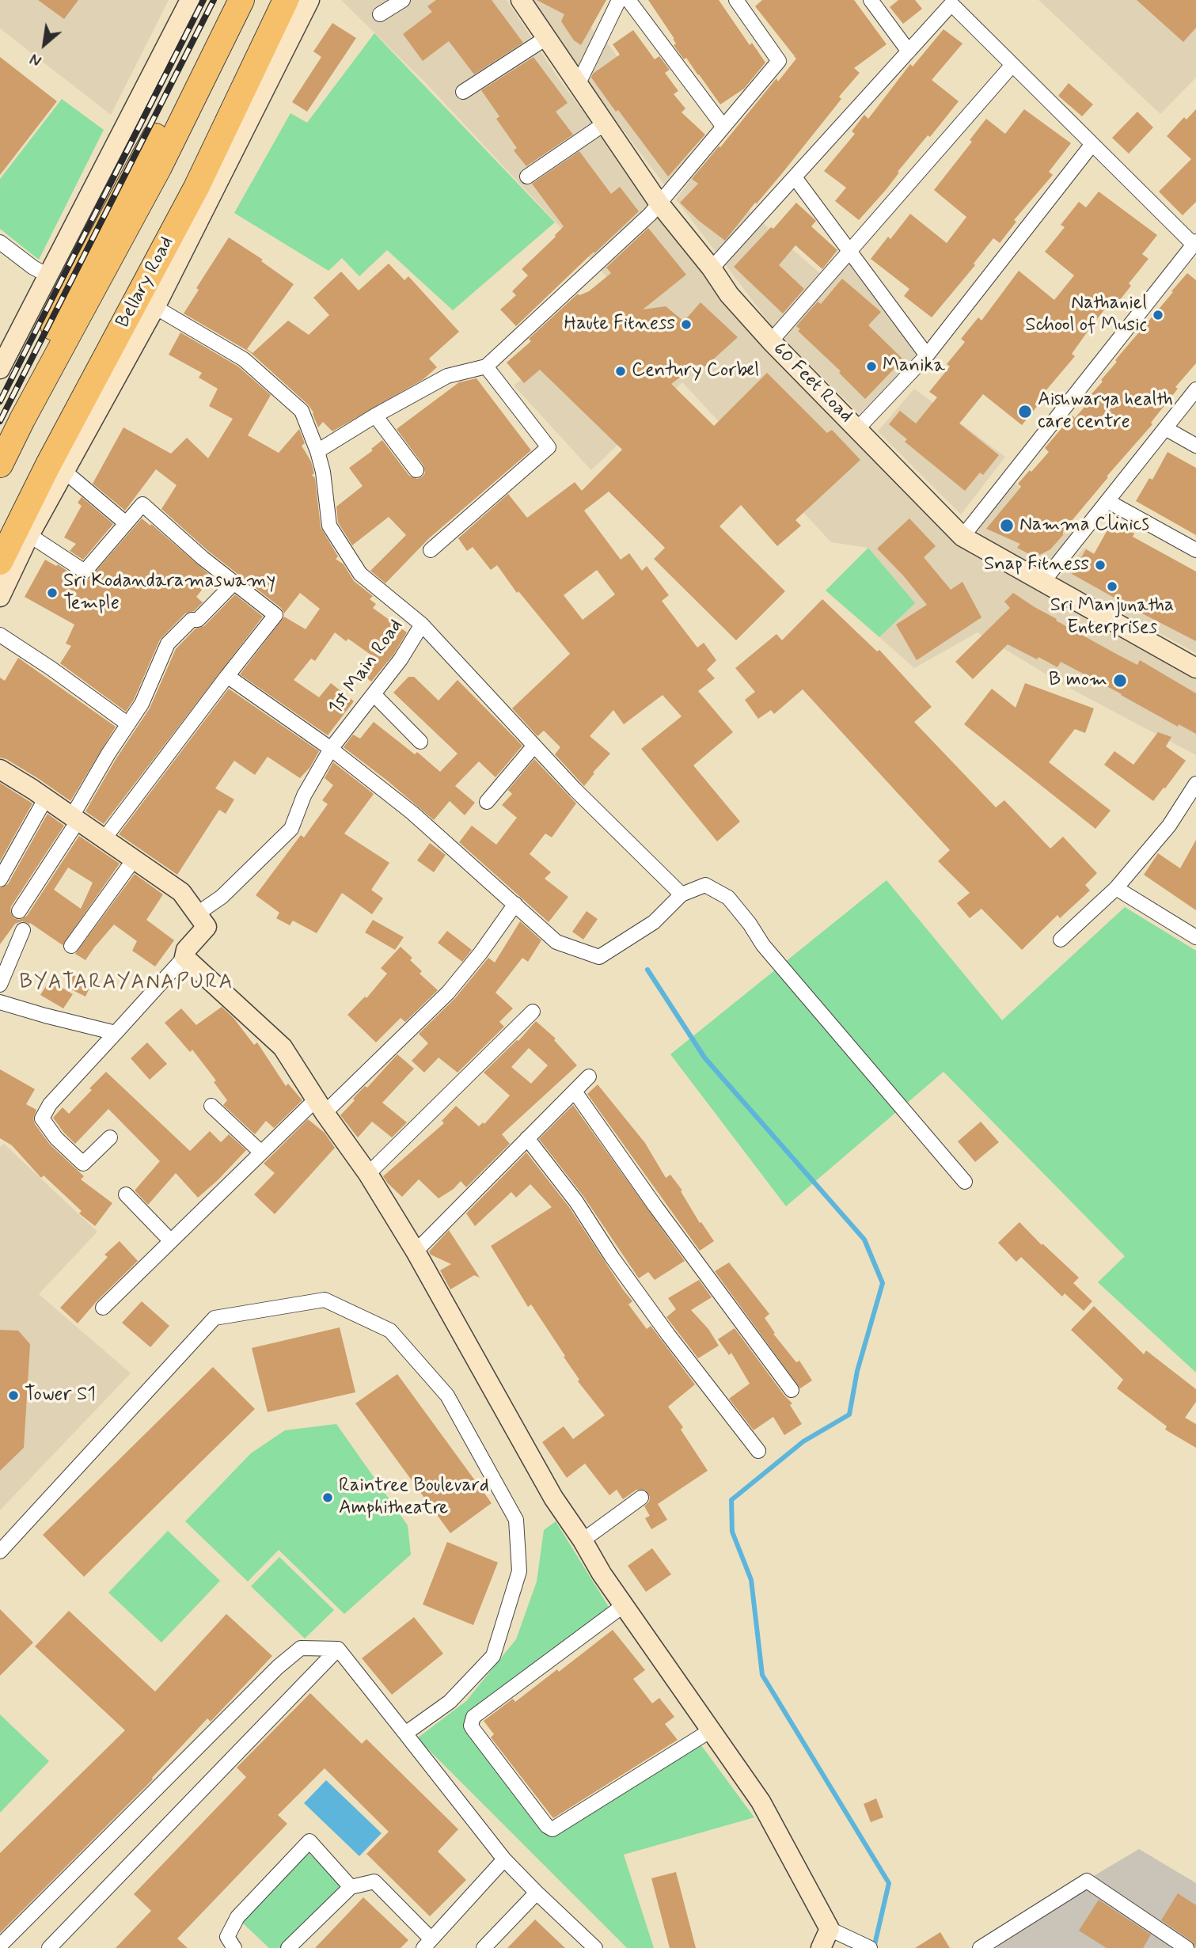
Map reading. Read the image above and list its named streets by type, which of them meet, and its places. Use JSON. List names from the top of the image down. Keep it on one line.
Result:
{"streets":{"highway":["Bellary Road"],"street":["60 Feet Road","1st Main Road"]},"districts":["BYATARAYANAPURA"],"places":["Nathaniel School of Music","Haute Fitness","Manika","Century Corbel","Aishwarya health care centre","Namma Clinics","Snap Fitness","Sri Manjunatha Enterprises","Sri Kodandaramaswamy Temple","B mom","Tower S1","Raintree Boulevard Amphitheatre"],"north":"bottom left"}
